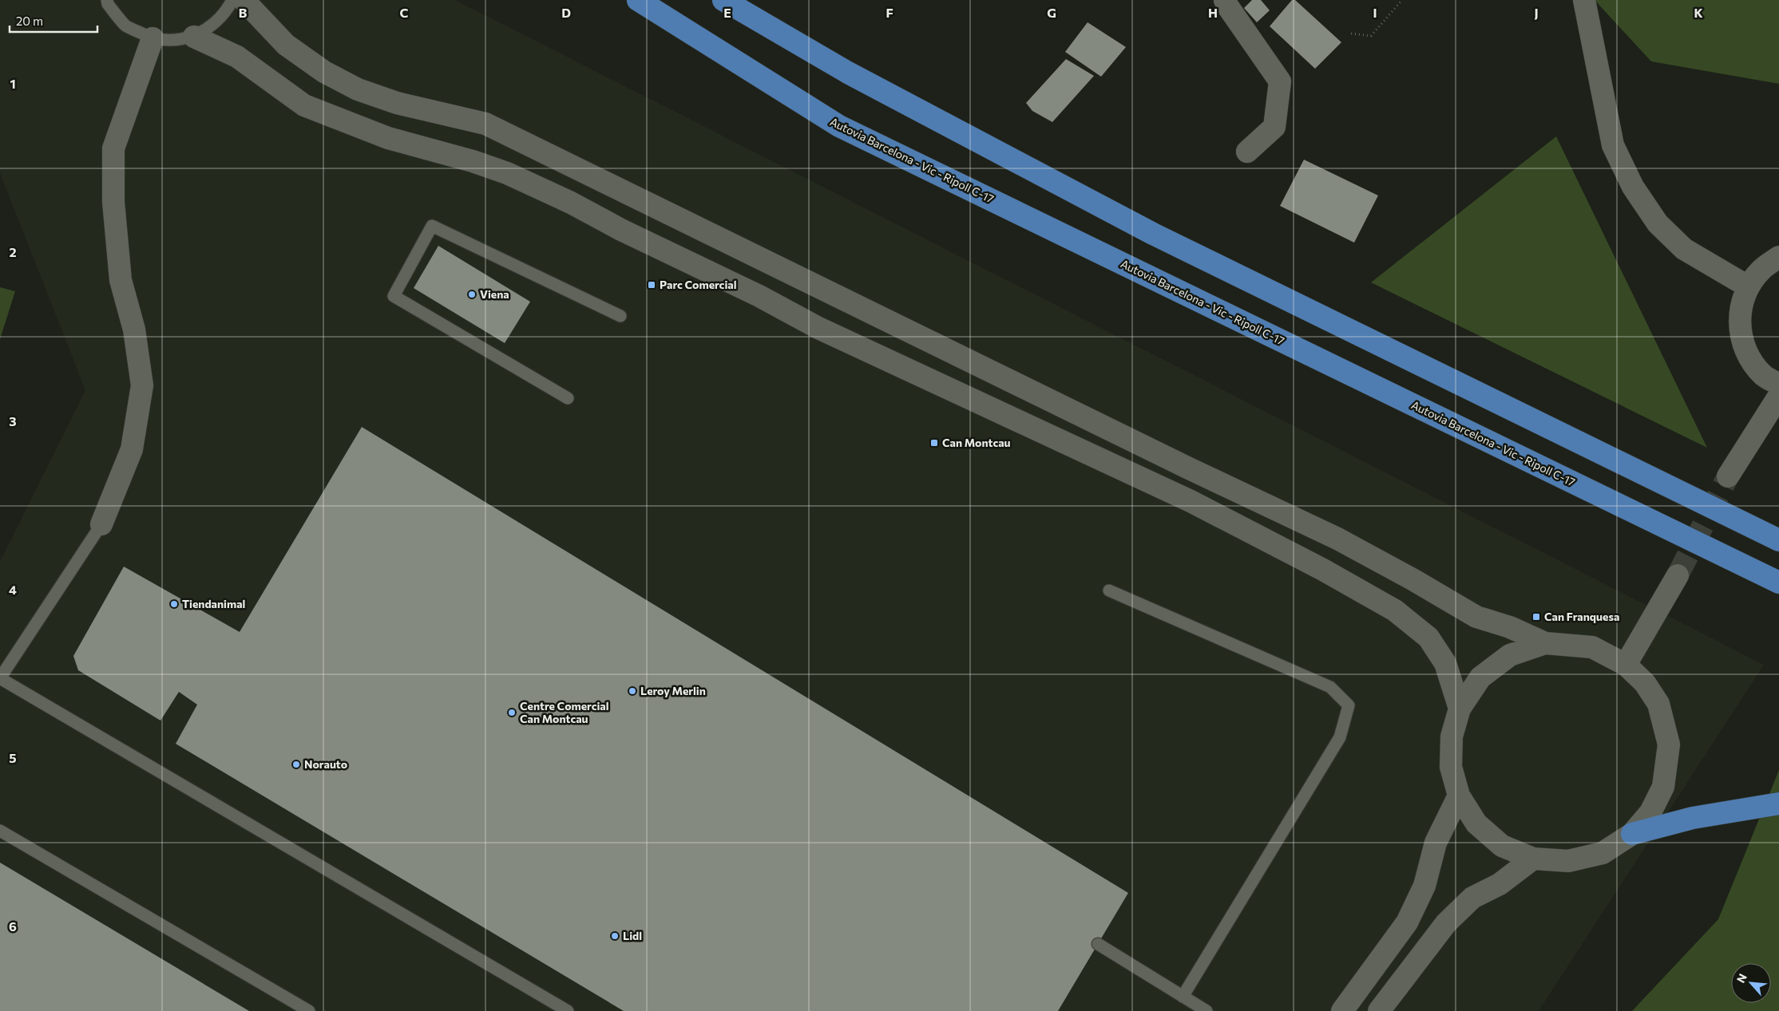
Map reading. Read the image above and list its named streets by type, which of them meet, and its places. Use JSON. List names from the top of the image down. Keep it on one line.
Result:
{"streets":{"highway":["Autovia Barcelona - Vic - Ripoll C-17"]},"places":{"transit":["Parc Comercial","Can Montcau","Can Franquesa"],"other":["Viena","Tiendanimal","Leroy Merlin","Centre Comercial Can Montcau","Norauto","Lidl"]},"scale_bar":"20 m","north":"top left","grid":{"columns":["B","C","D","E","F","G","H","I","J","K"],"rows":["1","2","3","4","5","6"]}}
